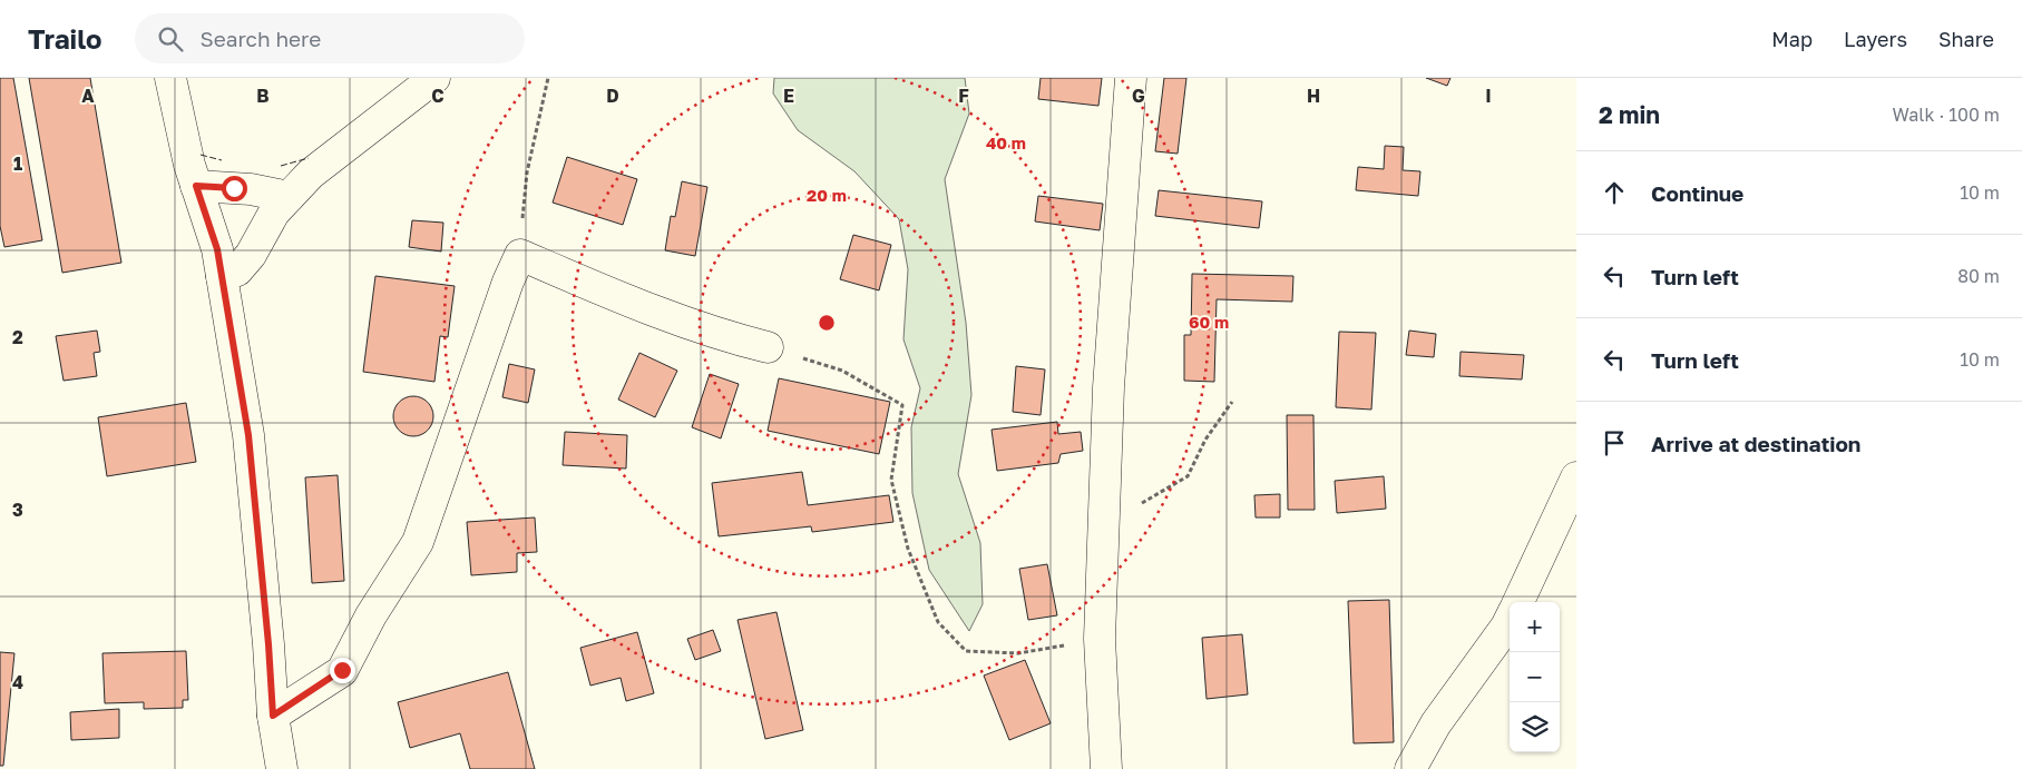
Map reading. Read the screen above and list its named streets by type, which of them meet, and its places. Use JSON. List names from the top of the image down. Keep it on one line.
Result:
{"page":{"header":"Trailo","search":"Search here","nav":["Map","Layers","Share"],"heading":["2 min","Walk · 100 m"],"list":[["Continue","10 m"],["Turn left","80 m"],["Turn left","10 m"],"Arrive at destination"],"map_buttons":["+","−"]},"grid":{"columns":["A","B","C","D","E","F","G","H","I"],"rows":["1","2","3","4"]},"rings":["40 m","20 m","60 m"]}
